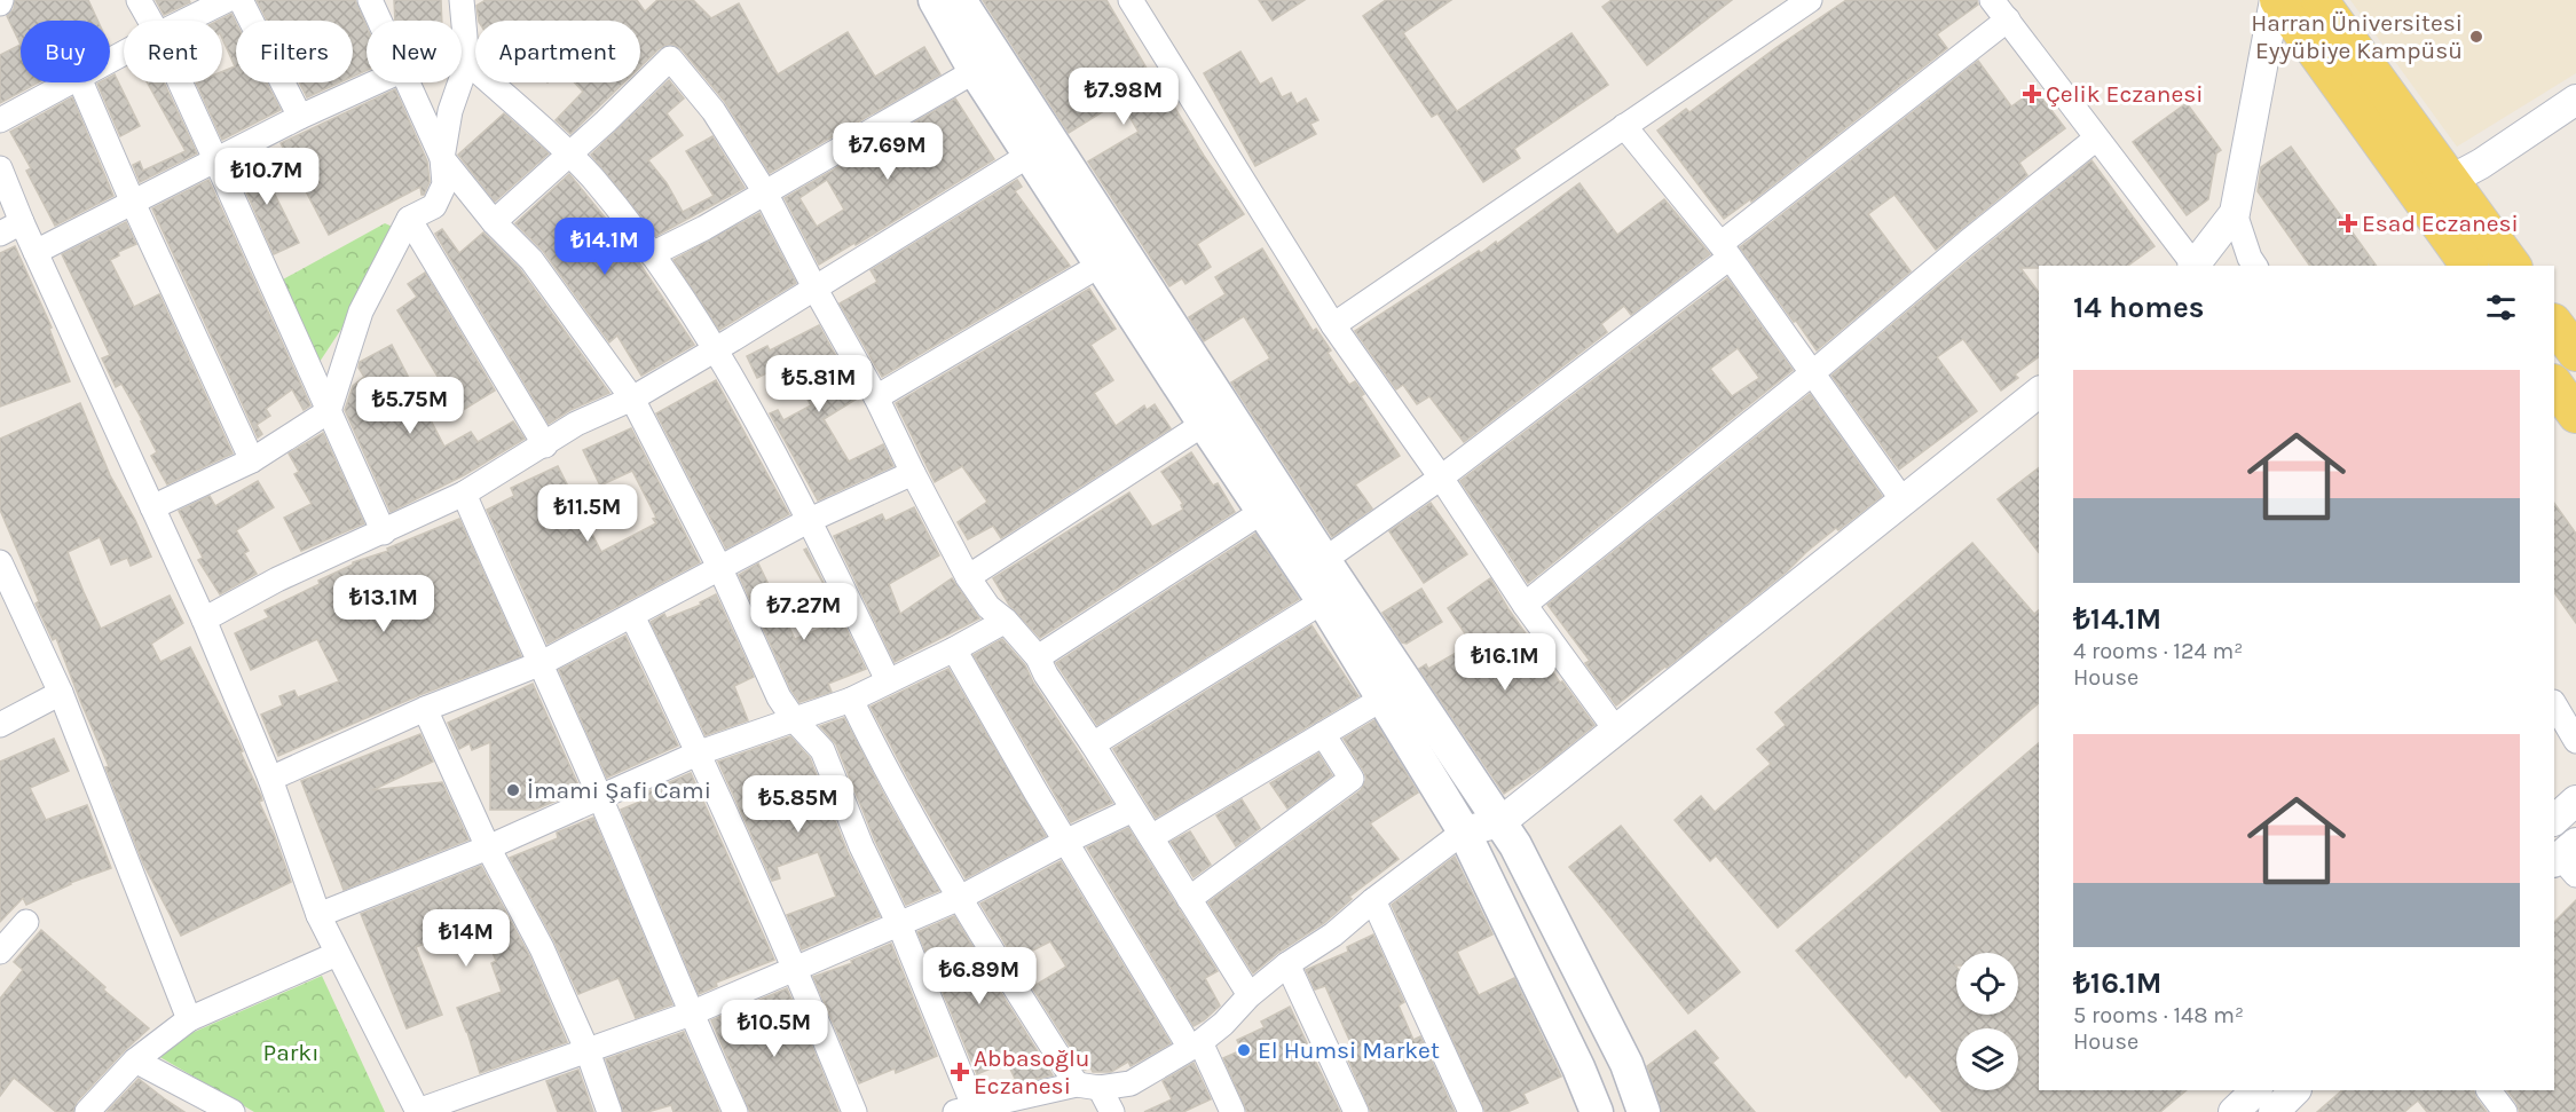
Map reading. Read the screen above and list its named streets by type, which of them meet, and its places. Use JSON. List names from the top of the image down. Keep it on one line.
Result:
{"parks":["Parkı"],"places":{"other":["Harran Üniversitesi Eyyübiye Kampüsü","İmami Şafi Cami","El Humsi Market"],"health":["Çelik Eczanesi","Esad Eczanesi","Abbasoğlu Eczanesi"]},"page":{"chip":["Buy","Rent","Filters","New","Apartment"],"price":["₺7.98M","₺7.69M","₺10.7M","₺14.1M","₺5.81M","₺5.75M","₺11.5M","₺13.1M","₺7.27M","₺16.1M","₺5.85M","₺14M","₺6.89M","₺10.5M"],"heading":"14 homes","list":[{"name":"₺14.1M","note":"4 rooms · 124 m² · House"},{"name":"₺16.1M","note":"5 rooms · 148 m² · House"}]}}
